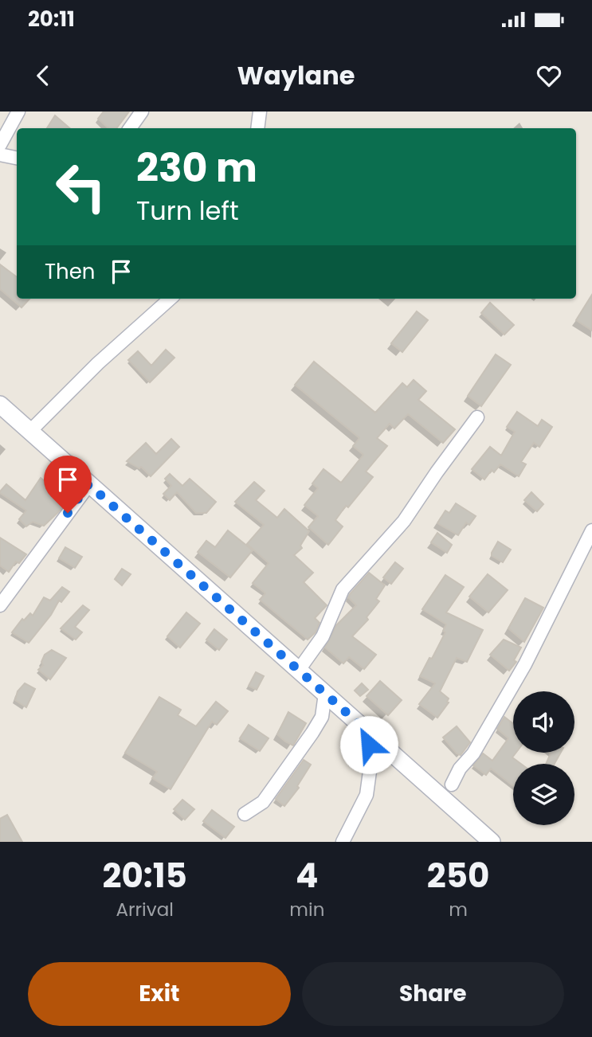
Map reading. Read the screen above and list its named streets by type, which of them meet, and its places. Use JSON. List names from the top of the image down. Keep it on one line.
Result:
{"page":{"status":"20:11","header":"Waylane","turn":["230 m","Turn left"],"then":"Then","eta":["20:15","Arrival","4","min","250","m"],"buttons":["Exit","Share"]}}
